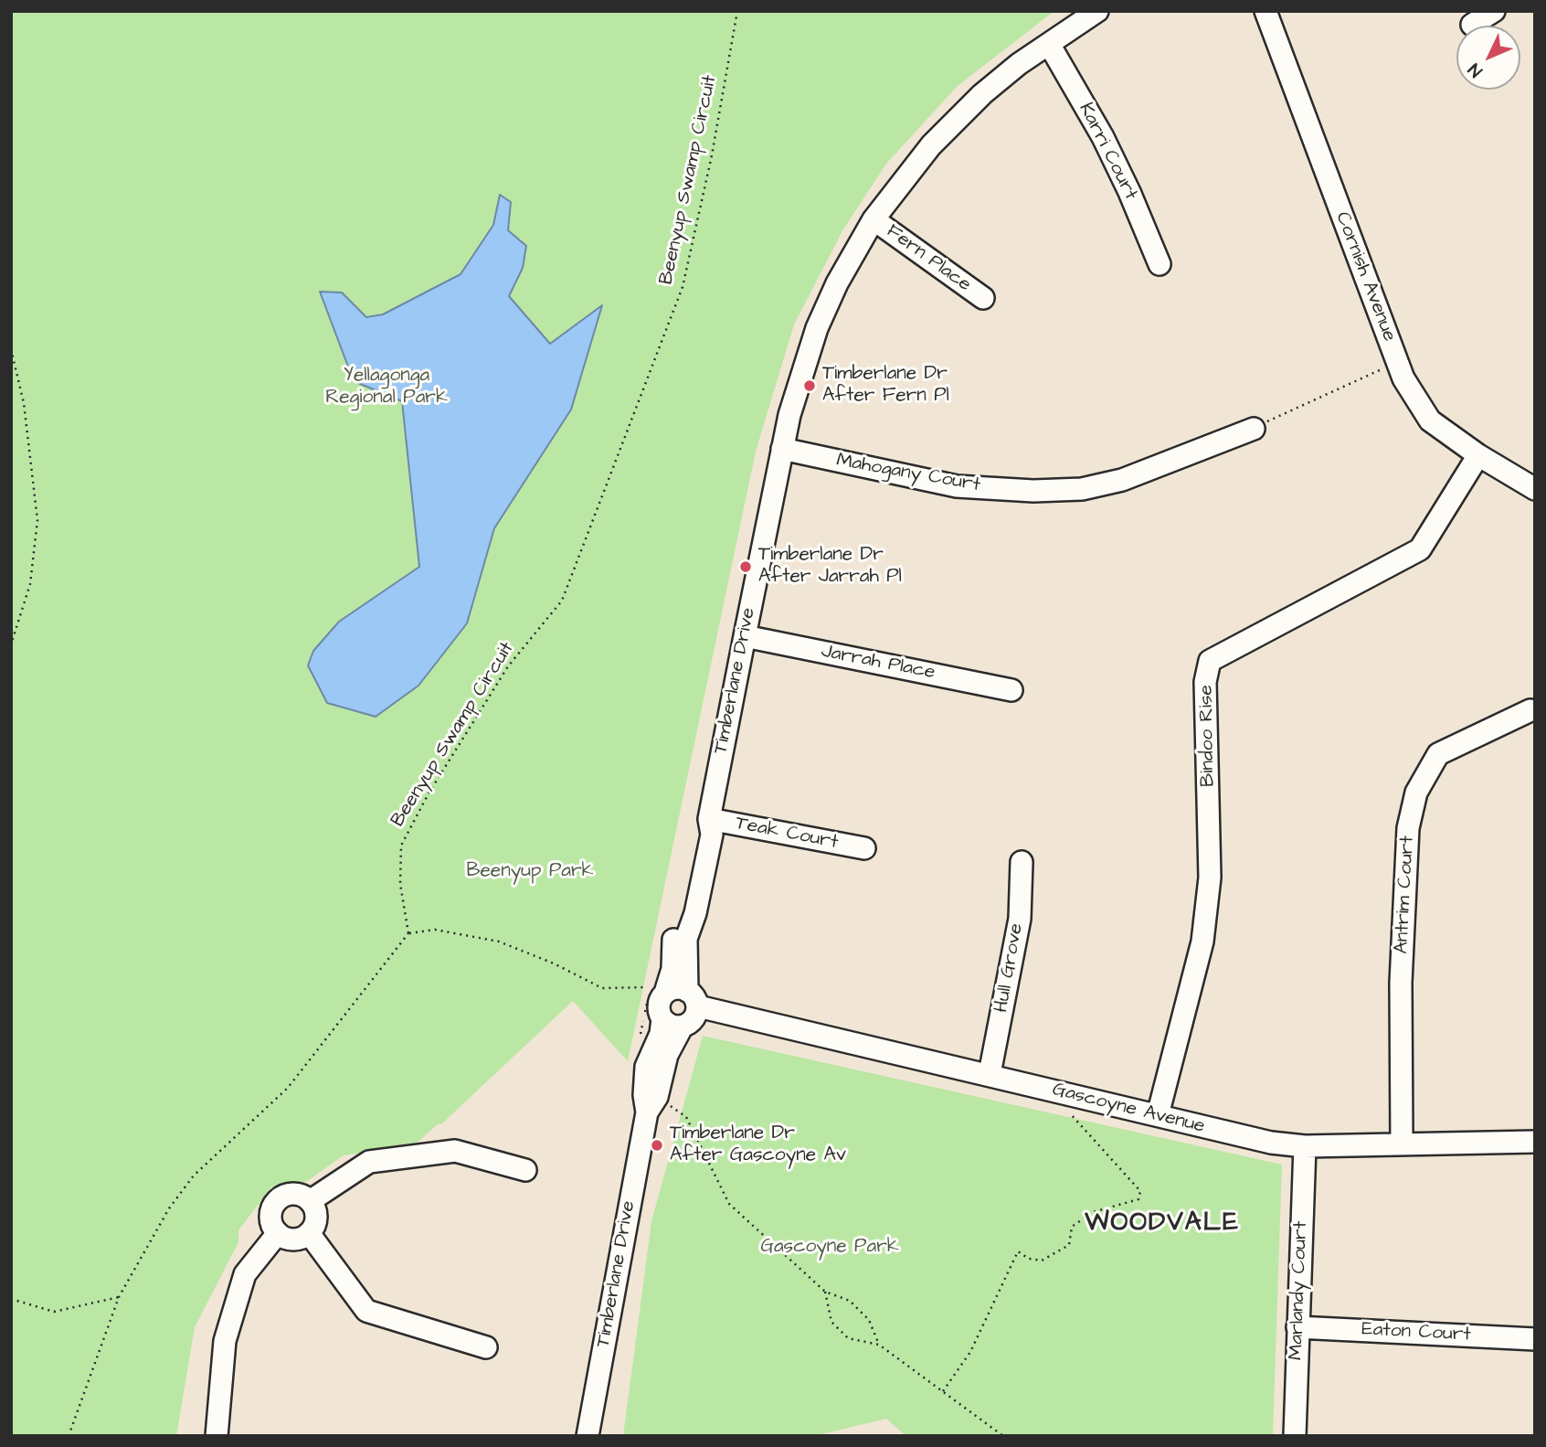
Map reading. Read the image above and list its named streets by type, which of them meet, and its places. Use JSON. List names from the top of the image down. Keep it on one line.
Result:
{"streets":{"street":["Karri Court","Fern Place","Cornish Avenue","Mahogany Court","Jarrah Place","Timberlane Drive","Bindoo Rise","Teak Court","Antrim Court","Hull Grove","Gascoyne Avenue","Marlandy Court","Eaton Court"],"path":["Beenyup Swamp Circuit"]},"crossings":[["Karri Court","Timberlane Drive"],["Fern Place","Timberlane Drive"],["Cornish Avenue","Bindoo Rise"],["Mahogany Court","Timberlane Drive"],["Jarrah Place","Timberlane Drive"],["Timberlane Drive","Teak Court"],["Timberlane Drive","Gascoyne Avenue"],["Bindoo Rise","Gascoyne Avenue"],["Antrim Court","Gascoyne Avenue"],["Hull Grove","Gascoyne Avenue"],["Gascoyne Avenue","Marlandy Court"],["Marlandy Court","Eaton Court"]],"districts":["WOODVALE"],"parks":["Yellagonga Regional Park","Beenyup Park","Gascoyne Park"],"places":["Timberlane Dr After Fern Pl","Timberlane Dr After Jarrah Pl","Timberlane Dr After Gascoyne Av"],"north":"bottom left"}
